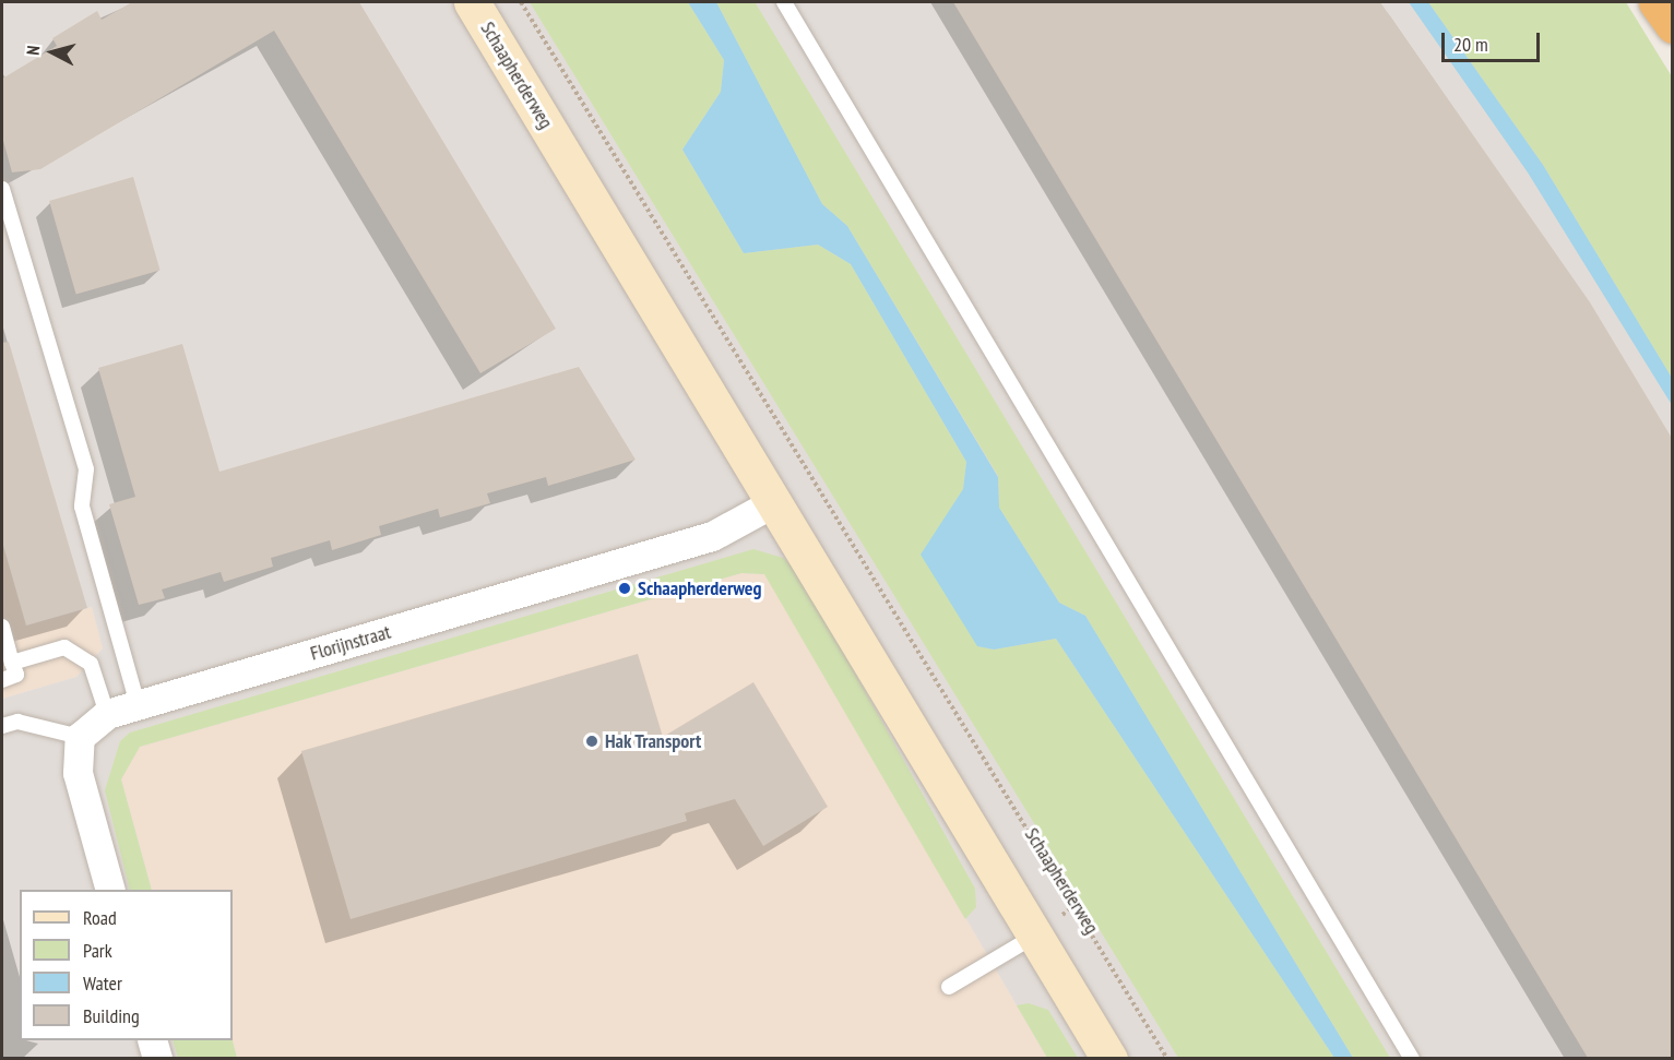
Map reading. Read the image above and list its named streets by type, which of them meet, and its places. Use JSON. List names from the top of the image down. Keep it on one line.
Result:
{"streets":{"street":["Schaapherderweg","Florijnstraat"]},"crossings":[["Schaapherderweg","Florijnstraat"]],"places":["Schaapherderweg","Hak Transport"],"legend":["Road","Park","Water","Building"],"scale_bar":"20 m","north":"left"}
